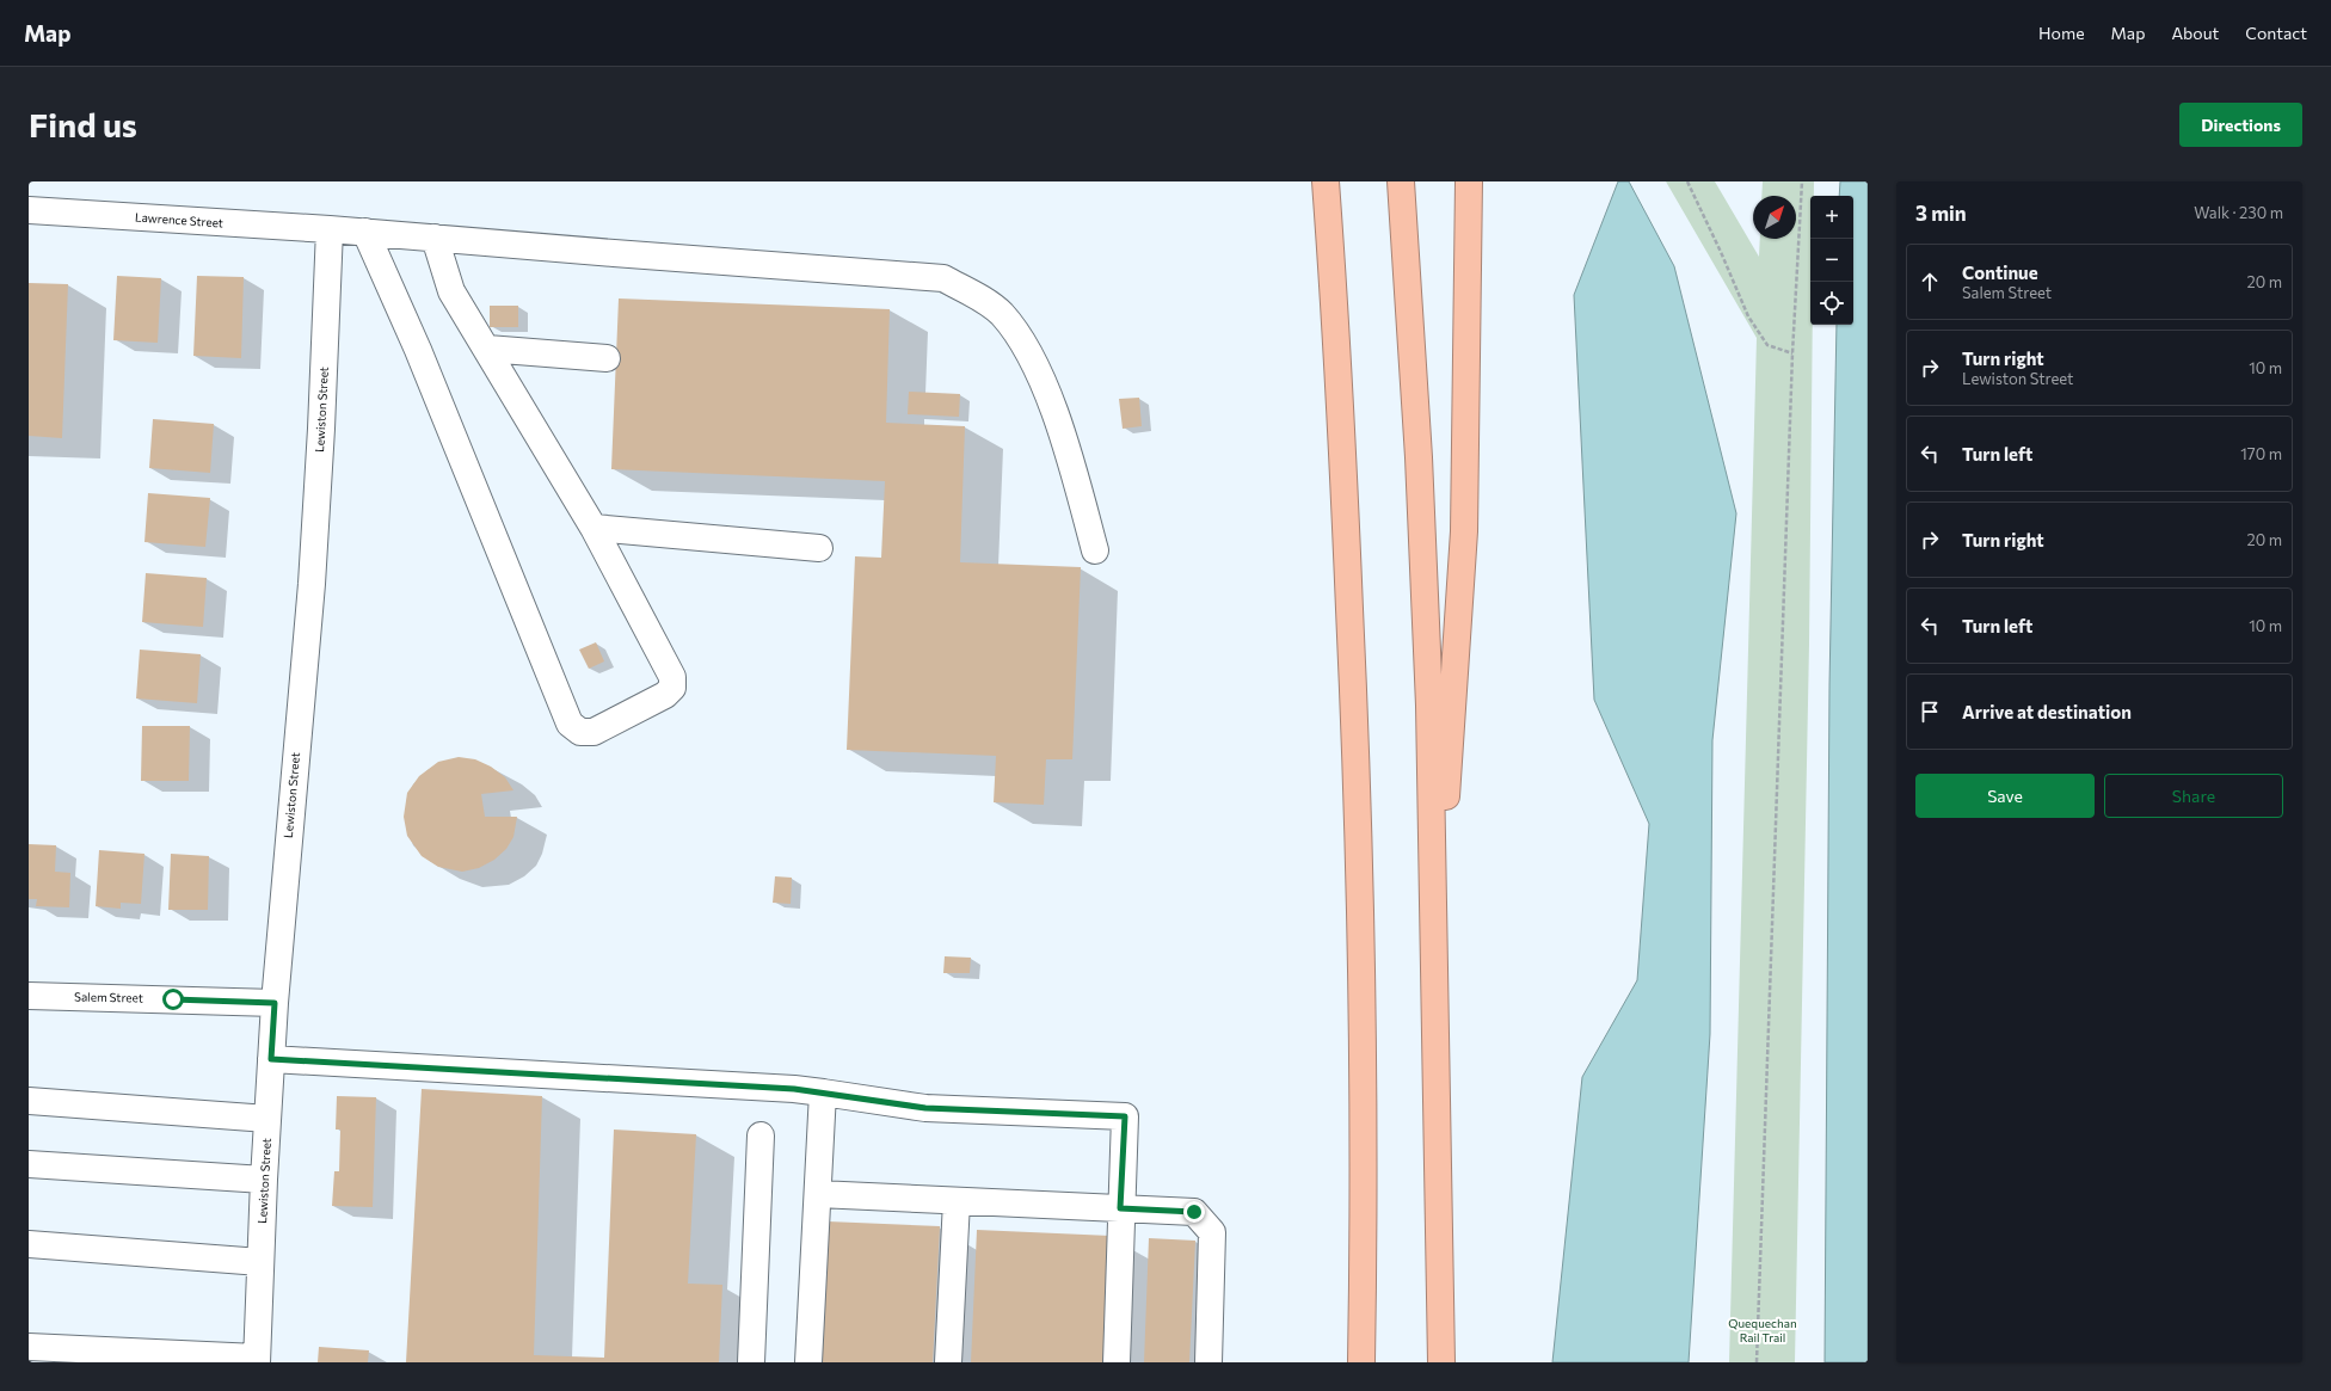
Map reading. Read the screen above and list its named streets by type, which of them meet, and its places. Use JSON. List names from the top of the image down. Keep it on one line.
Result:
{"streets":{"street":["Lawrence Street","Lewiston Street","Salem Street"]},"crossings":[["Lawrence Street","Lewiston Street"],["Lewiston Street","Salem Street"]],"parks":["Quequechan Rail Trail"],"north":"top right","page":{"header":"Map","nav":["Home","Map","About","Contact"],"buttons":["Directions",["Save","Share"]],"title":"Find us","heading":["3 min","Walk · 230 m"],"map_buttons":["+","−"],"list":[["Continue","Salem Street","20 m"],["Turn right","Lewiston Street","10 m"],["Turn left","170 m"],["Turn right","20 m"],["Turn left","10 m"],"Arrive at destination"]}}
